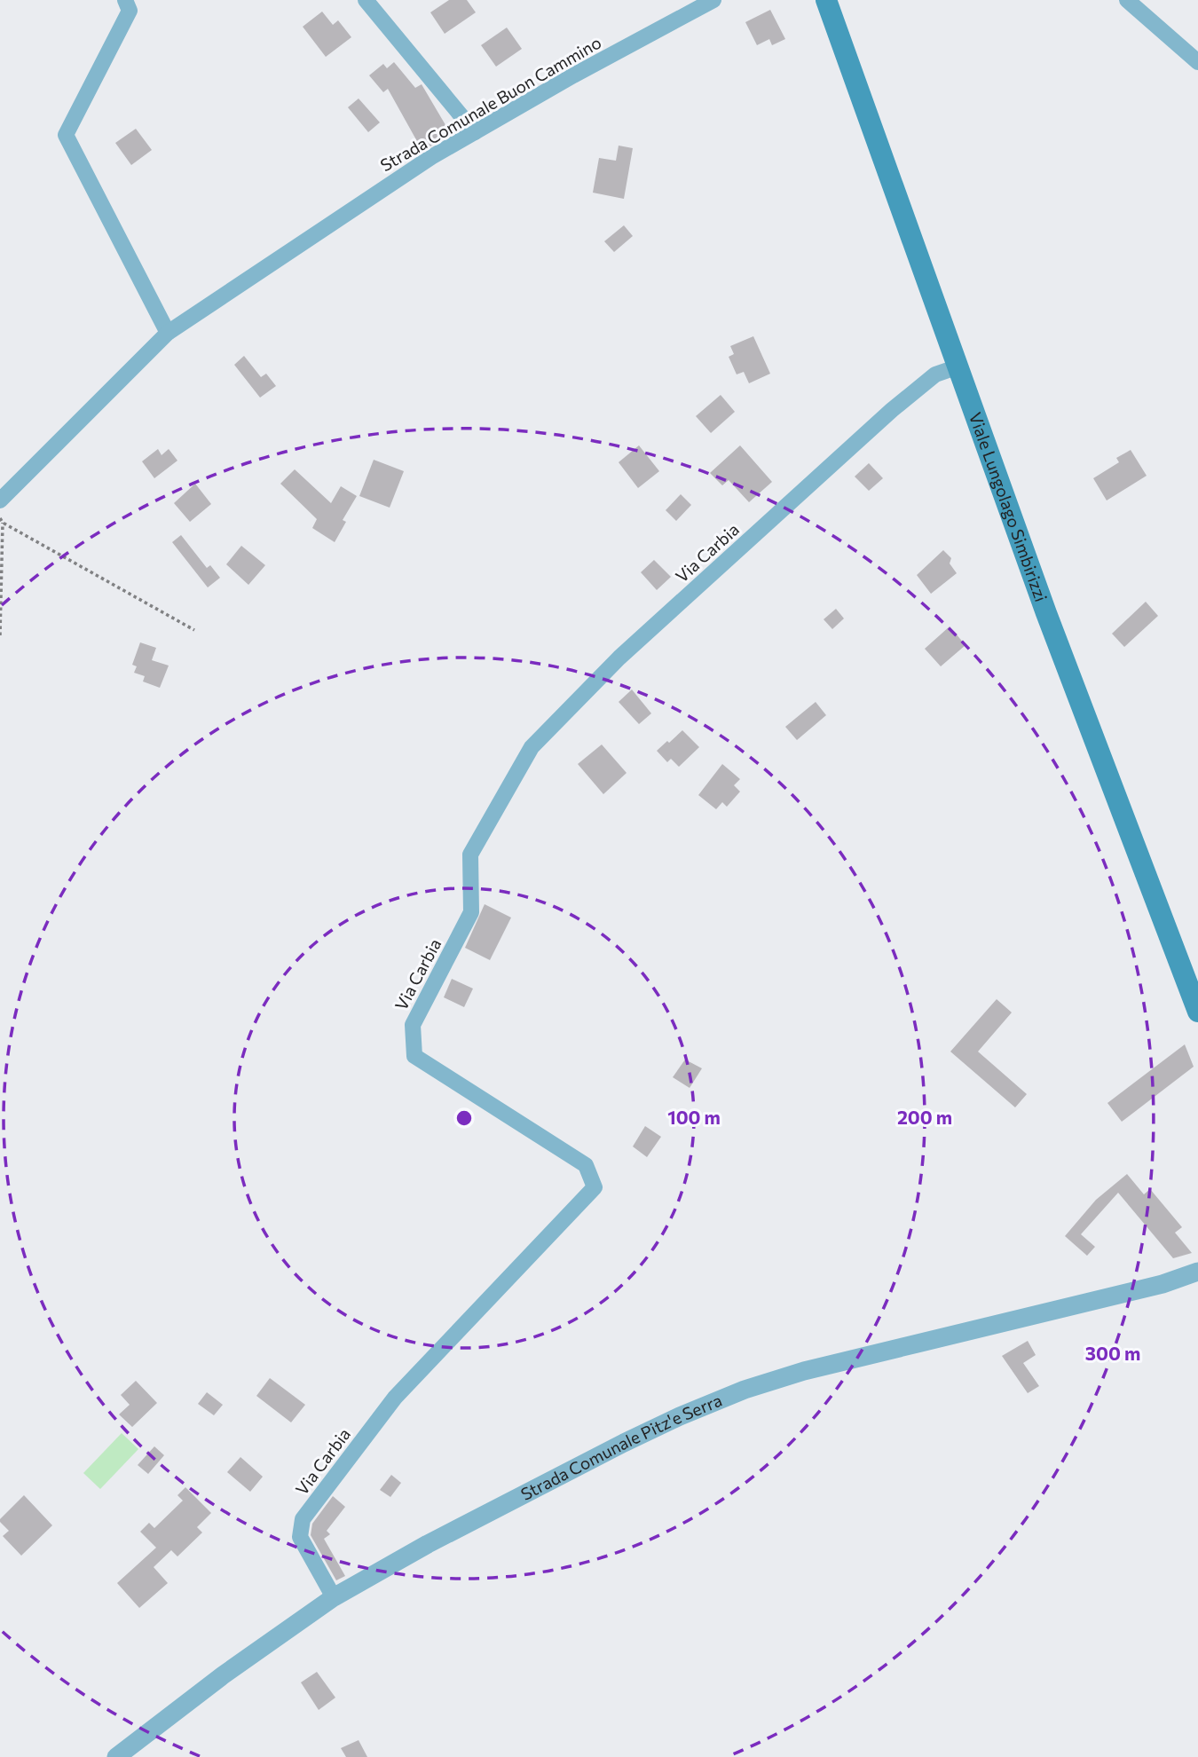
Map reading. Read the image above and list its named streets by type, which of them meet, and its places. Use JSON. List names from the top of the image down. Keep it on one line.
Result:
{"streets":{"main road":["Viale Lungolago Simbirizzi"],"street":["Strada Comunale Buon Cammino","Via Carbia","Strada Comunale Pitz'e Serra"]},"crossings":[["Viale Lungolago Simbirizzi","Via Carbia"],["Via Carbia","Strada Comunale Pitz'e Serra"]],"rings":["100 m","200 m","300 m"]}
